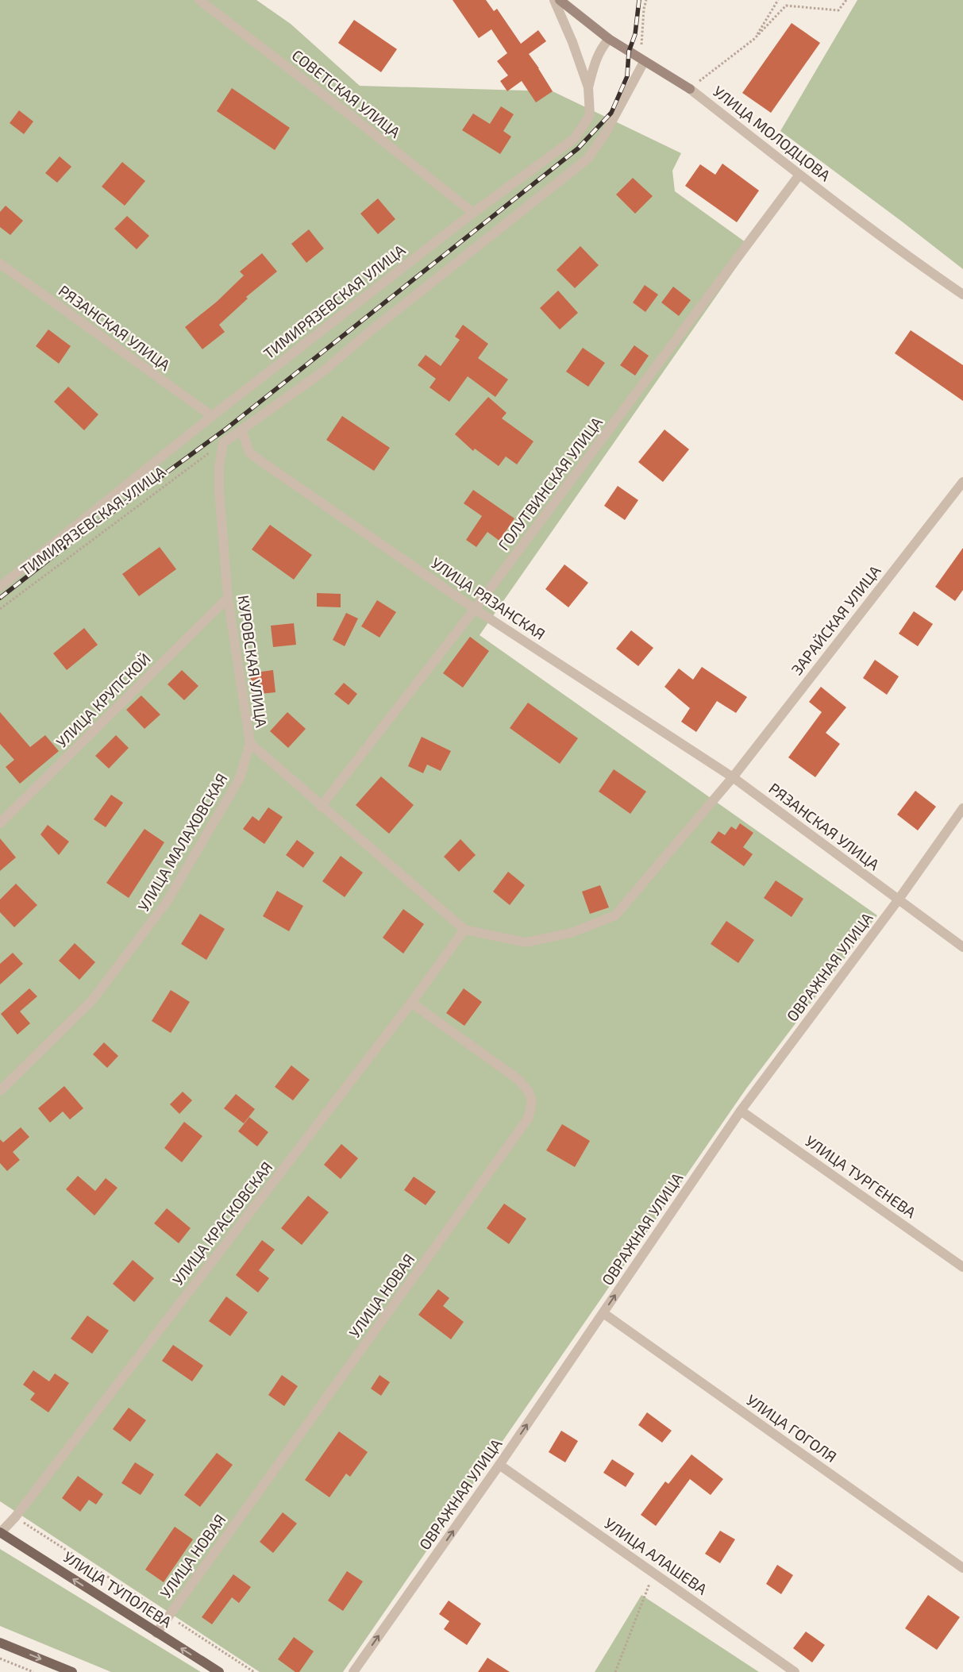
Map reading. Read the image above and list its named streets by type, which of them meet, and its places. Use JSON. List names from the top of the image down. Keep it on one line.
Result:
{"streets":{"main road":["УЛИЦА ТУПОЛЕВА"],"street":["СОВЕТСКАЯ УЛИЦА","УЛИЦА МОЛОДЦОВА","ТИМИРЯЗЕВСКАЯ УЛИЦА","РЯЗАНСКАЯ УЛИЦА","ГОЛУТВИНСКАЯ УЛИЦА","УЛИЦА РЯЗАНСКАЯ","ЗАРАЙСКАЯ УЛИЦА","КУРОВСКАЯ УЛИЦА","УЛИЦА КРУПСКОЙ","УЛИЦА МАЛАХОВСКАЯ","ОВРАЖНАЯ УЛИЦА","УЛИЦА ТУРГЕНЕВА","УЛИЦА КРАСКОВСКАЯ","УЛИЦА НОВАЯ","УЛИЦА ГОГОЛЯ","УЛИЦА АЛАШЕВА"]},"crossings":[["СОВЕТСКАЯ УЛИЦА","ТИМИРЯЗЕВСКАЯ УЛИЦА"],["УЛИЦА МОЛОДЦОВА","ГОЛУТВИНСКАЯ УЛИЦА"],["ТИМИРЯЗЕВСКАЯ УЛИЦА","РЯЗАНСКАЯ УЛИЦА"],["ТИМИРЯЗЕВСКАЯ УЛИЦА","КУРОВСКАЯ УЛИЦА"],["РЯЗАНСКАЯ УЛИЦА","УЛИЦА РЯЗАНСКАЯ"],["РЯЗАНСКАЯ УЛИЦА","ЗАРАЙСКАЯ УЛИЦА"],["РЯЗАНСКАЯ УЛИЦА","ОВРАЖНАЯ УЛИЦА"],["ГОЛУТВИНСКАЯ УЛИЦА","УЛИЦА РЯЗАНСКАЯ"],["ГОЛУТВИНСКАЯ УЛИЦА","КУРОВСКАЯ УЛИЦА"],["УЛИЦА РЯЗАНСКАЯ","ЗАРАЙСКАЯ УЛИЦА"],["ЗАРАЙСКАЯ УЛИЦА","КУРОВСКАЯ УЛИЦА"],["ЗАРАЙСКАЯ УЛИЦА","УЛИЦА КРАСКОВСКАЯ"],["КУРОВСКАЯ УЛИЦА","УЛИЦА КРУПСКОЙ"],["КУРОВСКАЯ УЛИЦА","УЛИЦА МАЛАХОВСКАЯ"],["КУРОВСКАЯ УЛИЦА","УЛИЦА КРАСКОВСКАЯ"],["ОВРАЖНАЯ УЛИЦА","УЛИЦА ТУРГЕНЕВА"],["ОВРАЖНАЯ УЛИЦА","УЛИЦА ГОГОЛЯ"],["ОВРАЖНАЯ УЛИЦА","УЛИЦА АЛАШЕВА"],["УЛИЦА КРАСКОВСКАЯ","УЛИЦА НОВАЯ"],["УЛИЦА КРАСКОВСКАЯ","УЛИЦА ТУПОЛЕВА"],["УЛИЦА НОВАЯ","УЛИЦА ТУПОЛЕВА"]],"one_way":["ОВРАЖНАЯ УЛИЦА","УЛИЦА ТУПОЛЕВА"]}
